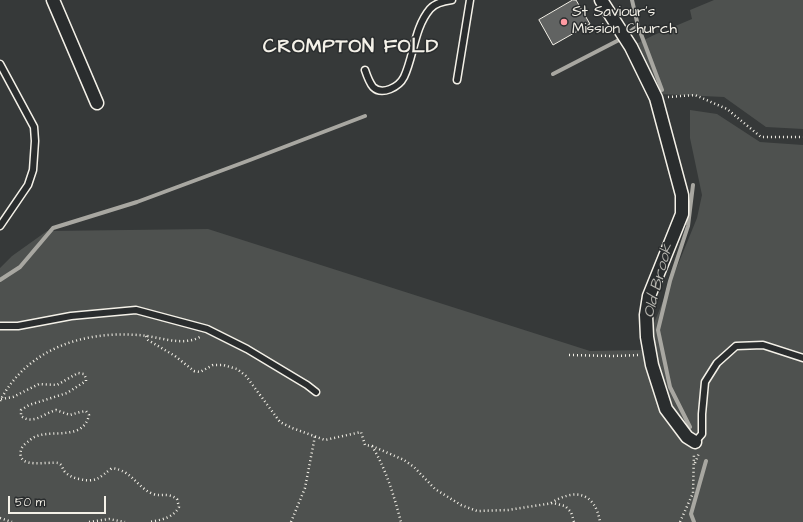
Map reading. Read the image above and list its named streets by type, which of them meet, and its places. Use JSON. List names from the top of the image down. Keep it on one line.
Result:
{"districts":["CROMPTON FOLD"],"water":["Old Brook"],"places":["St Saviour's Mission Church"],"scale_bar":"50 m"}
